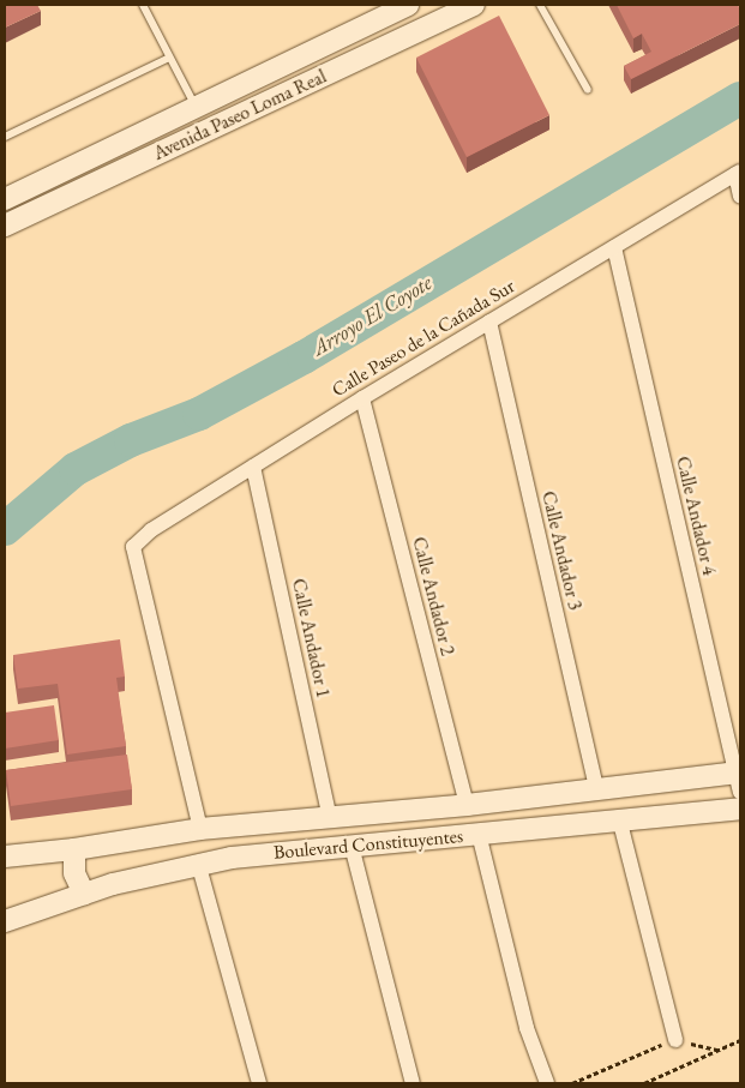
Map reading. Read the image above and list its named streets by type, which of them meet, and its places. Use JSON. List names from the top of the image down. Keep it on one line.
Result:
{"streets":{"street":["Avenida Paseo Loma Real","Calle Paseo de la Cañada Sur","Calle Andador 4","Calle Andador 3","Calle Andador 2","Calle Andador 1","Boulevard Constituyentes"]},"crossings":[["Calle Paseo de la Cañada Sur","Calle Andador 4"],["Calle Paseo de la Cañada Sur","Calle Andador 3"],["Calle Paseo de la Cañada Sur","Calle Andador 2"],["Calle Paseo de la Cañada Sur","Calle Andador 1"],["Calle Paseo de la Cañada Sur","Boulevard Constituyentes"],["Calle Andador 4","Boulevard Constituyentes"],["Calle Andador 3","Boulevard Constituyentes"],["Calle Andador 2","Boulevard Constituyentes"],["Calle Andador 1","Boulevard Constituyentes"]],"water":["Arroyo El Coyote"]}
